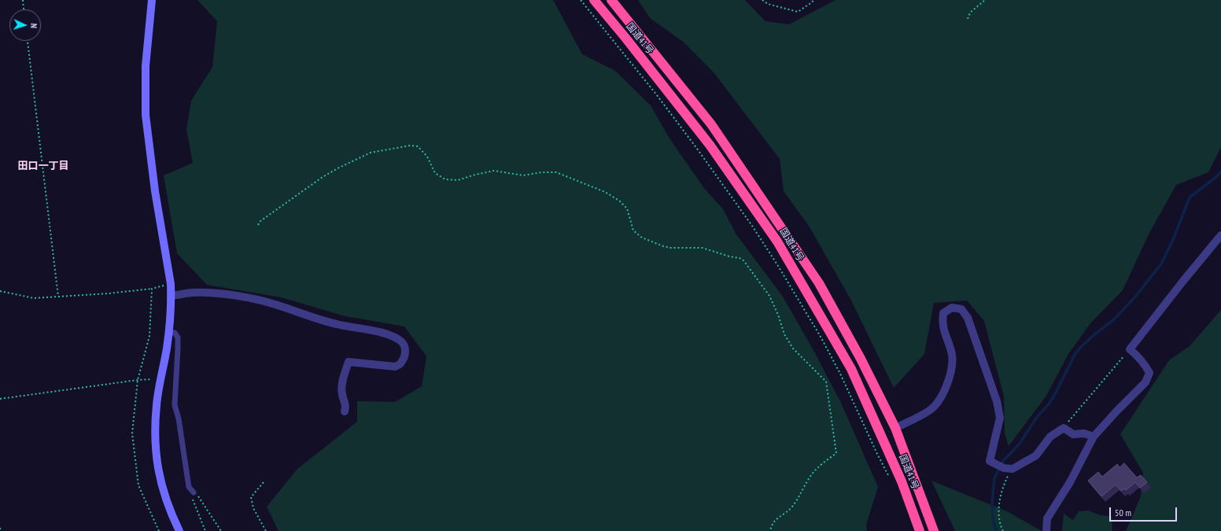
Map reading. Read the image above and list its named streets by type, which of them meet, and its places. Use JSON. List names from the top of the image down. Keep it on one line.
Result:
{"streets":{"highway":["国道41号"]},"districts":["田口一丁目"],"scale_bar":"50 m","north":"right"}
